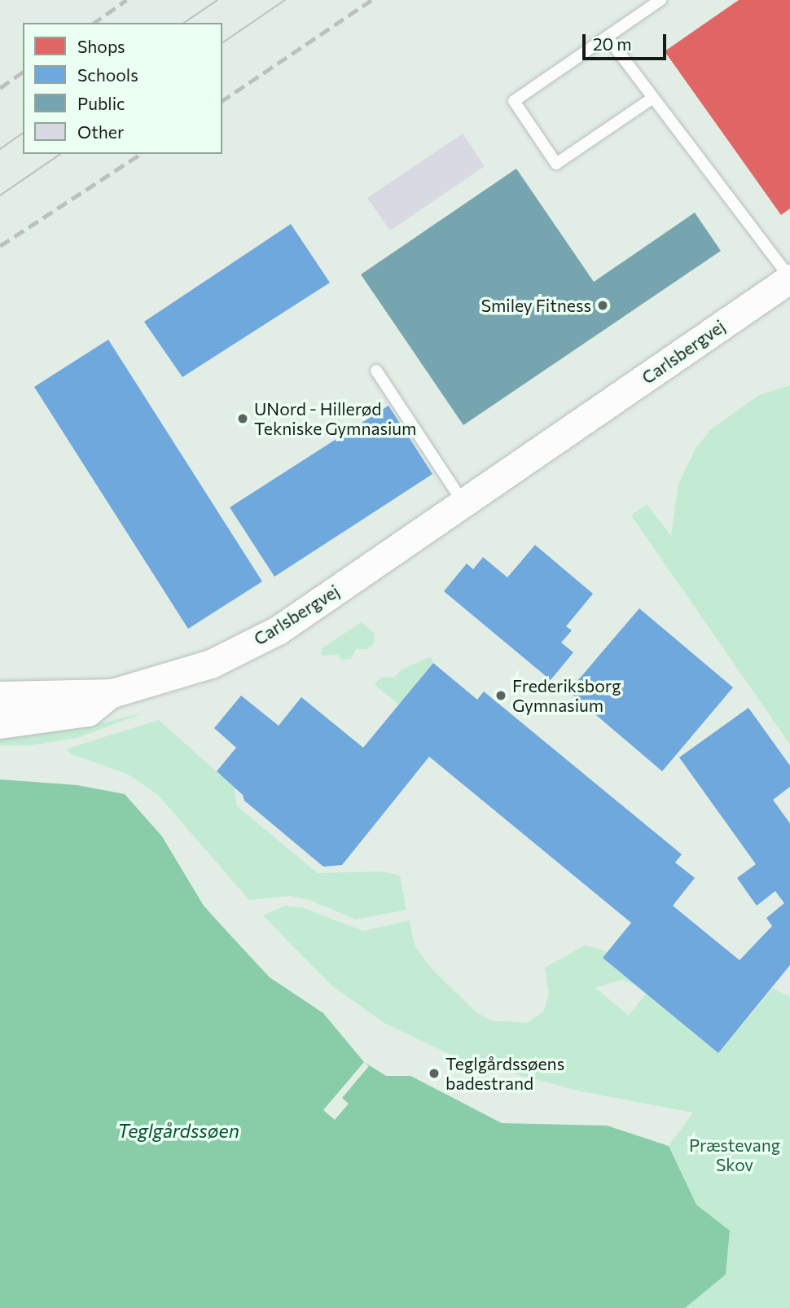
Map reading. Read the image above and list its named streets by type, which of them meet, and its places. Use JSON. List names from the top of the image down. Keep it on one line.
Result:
{"streets":{"street":["Carlsbergvej"]},"water":["Teglgårdssøen"],"parks":["Præstevang Skov"],"places":["Smiley Fitness","UNord - Hillerød Tekniske Gymnasium","Frederiksborg Gymnasium","Teglgårdssøens badestrand"],"legend":["Shops","Schools","Public","Other"],"scale_bar":"20 m"}
